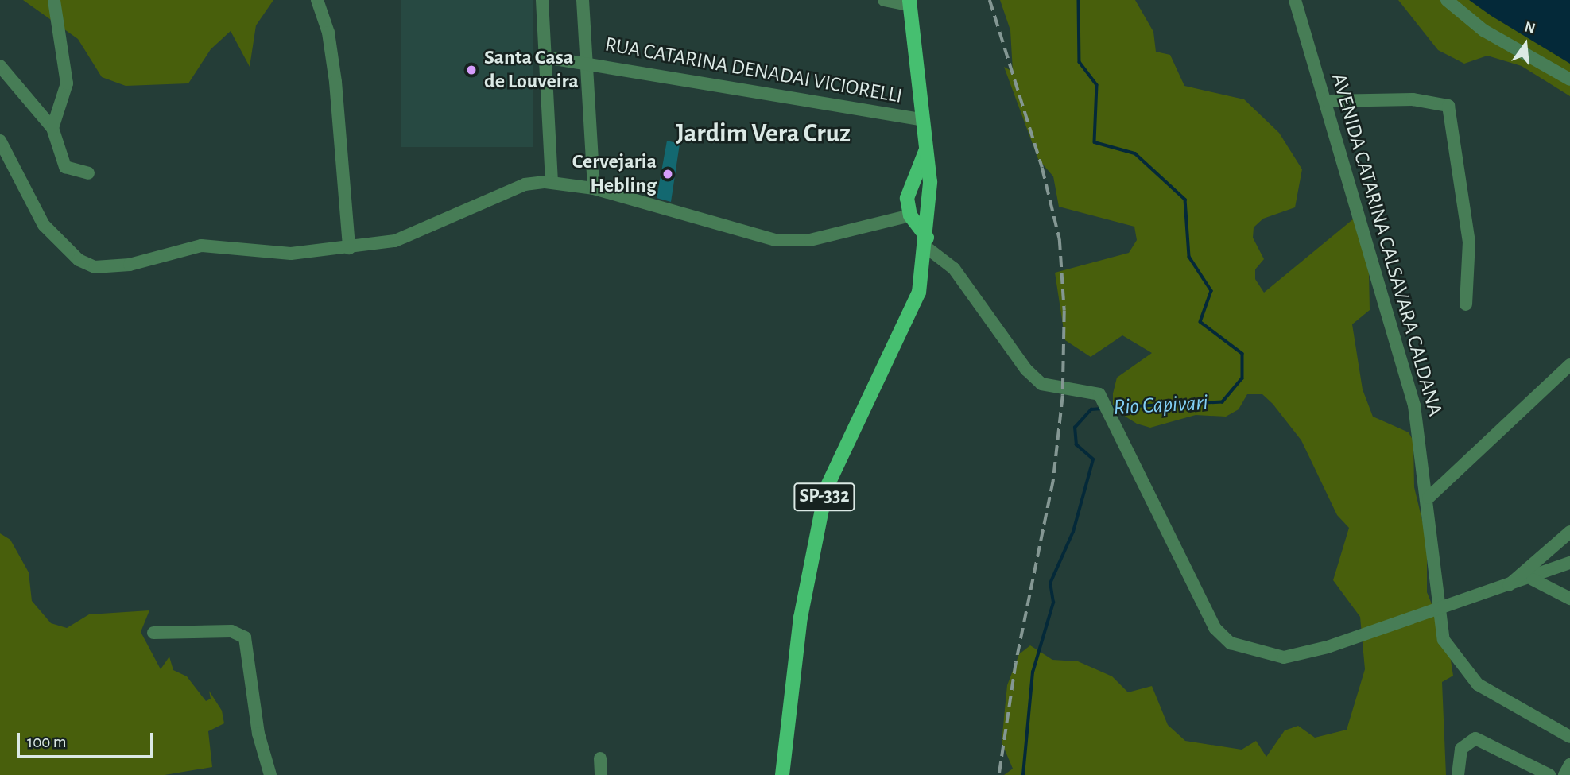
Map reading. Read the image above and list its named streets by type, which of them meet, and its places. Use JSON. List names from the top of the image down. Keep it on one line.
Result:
{"streets":{"main road":["SP-332"],"street":["RUA CATARINA DENADAI VICIORELLI","AVENIDA CATARINA CALSAVARA CALDANA"]},"crossings":[["RUA CATARINA DENADAI VICIORELLI","SP-332"]],"districts":["Jardim Vera Cruz"],"water":["Rio Capivari"],"places":["Santa Casa de Louveira","Cervejaria Hebling"],"scale_bar":"100 m","north":"top"}
